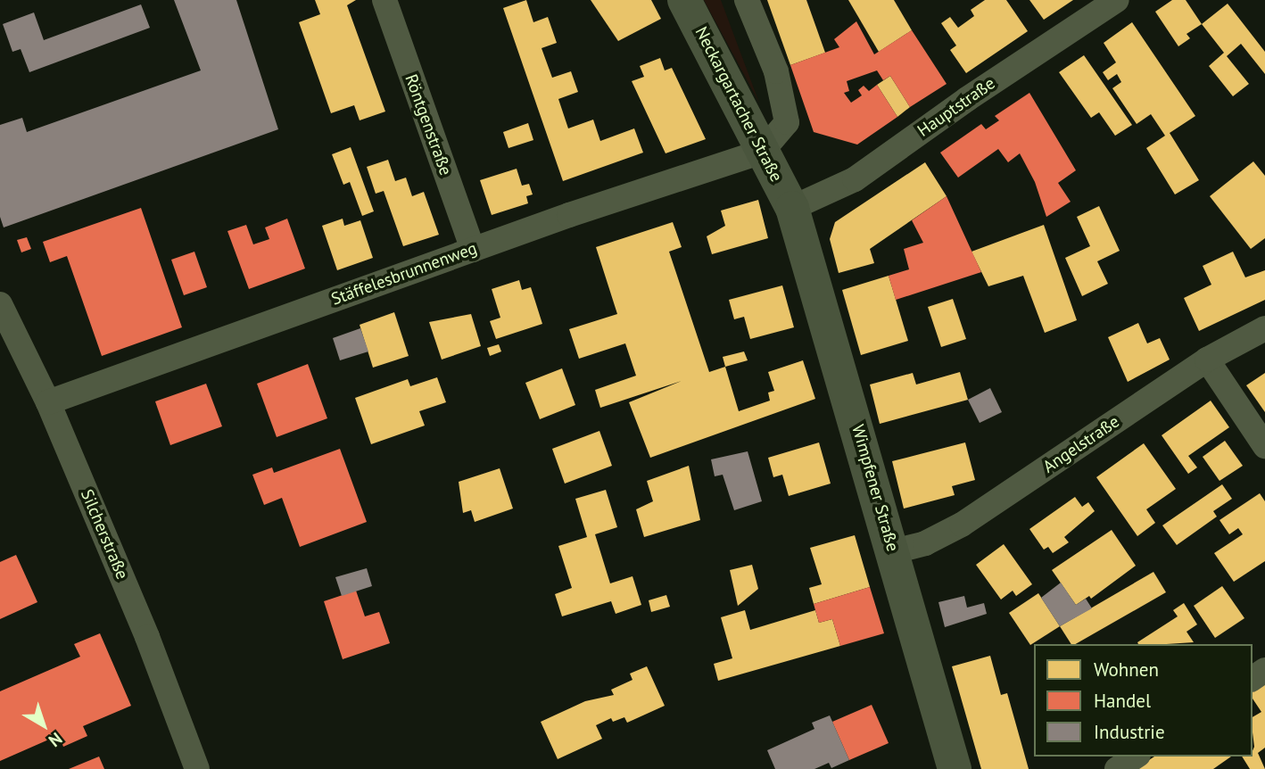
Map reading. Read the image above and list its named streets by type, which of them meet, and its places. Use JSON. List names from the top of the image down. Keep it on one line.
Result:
{"streets":{"street":["Neckargartacher Straße","Hauptstraße","Röntgenstraße","Stäffelesbrunnenweg","Angelstraße","Wimpfener Straße","Silcherstraße"]},"crossings":[["Neckargartacher Straße","Hauptstraße"],["Neckargartacher Straße","Stäffelesbrunnenweg"],["Neckargartacher Straße","Wimpfener Straße"],["Hauptstraße","Wimpfener Straße"],["Röntgenstraße","Stäffelesbrunnenweg"],["Stäffelesbrunnenweg","Silcherstraße"],["Angelstraße","Wimpfener Straße"]],"legend":["Wohnen","Handel","Industrie"],"north":"bottom right"}
